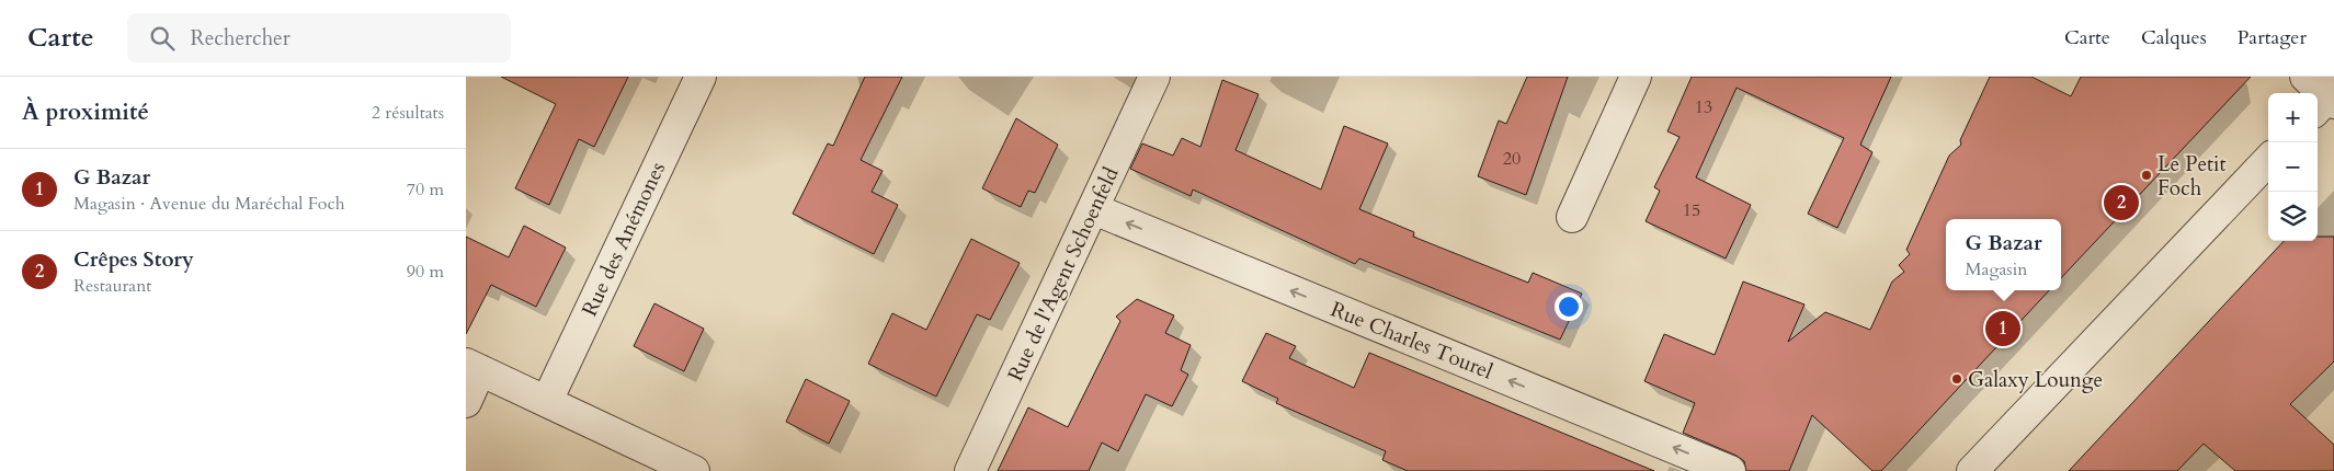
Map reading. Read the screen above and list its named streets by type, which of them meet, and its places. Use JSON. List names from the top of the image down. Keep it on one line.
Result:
{"streets":{"street":["Rue des Anémones","Rue de l'Agent Schoenfeld","Rue Charles Tourel"]},"crossings":[["Rue de l'Agent Schoenfeld","Rue Charles Tourel"]],"one_way":["Rue Charles Tourel"],"places":["Le Petit Foch","Galaxy Lounge"],"house_numbers":["13","20","15"],"page":{"header":"Carte","search":"Rechercher","nav":["Carte","Calques","Partager"],"heading":["À proximité","2 résultats"],"map_buttons":["+","−"],"list":[{"mark":"1","name":"G Bazar","note":"Magasin · Avenue du Maréchal Foch","value":"70 m"},{"mark":"2","name":"Crêpes Story","note":"Restaurant","value":"90 m"}],"pins":["2","1"],"popup":["G Bazar","Magasin"]}}
